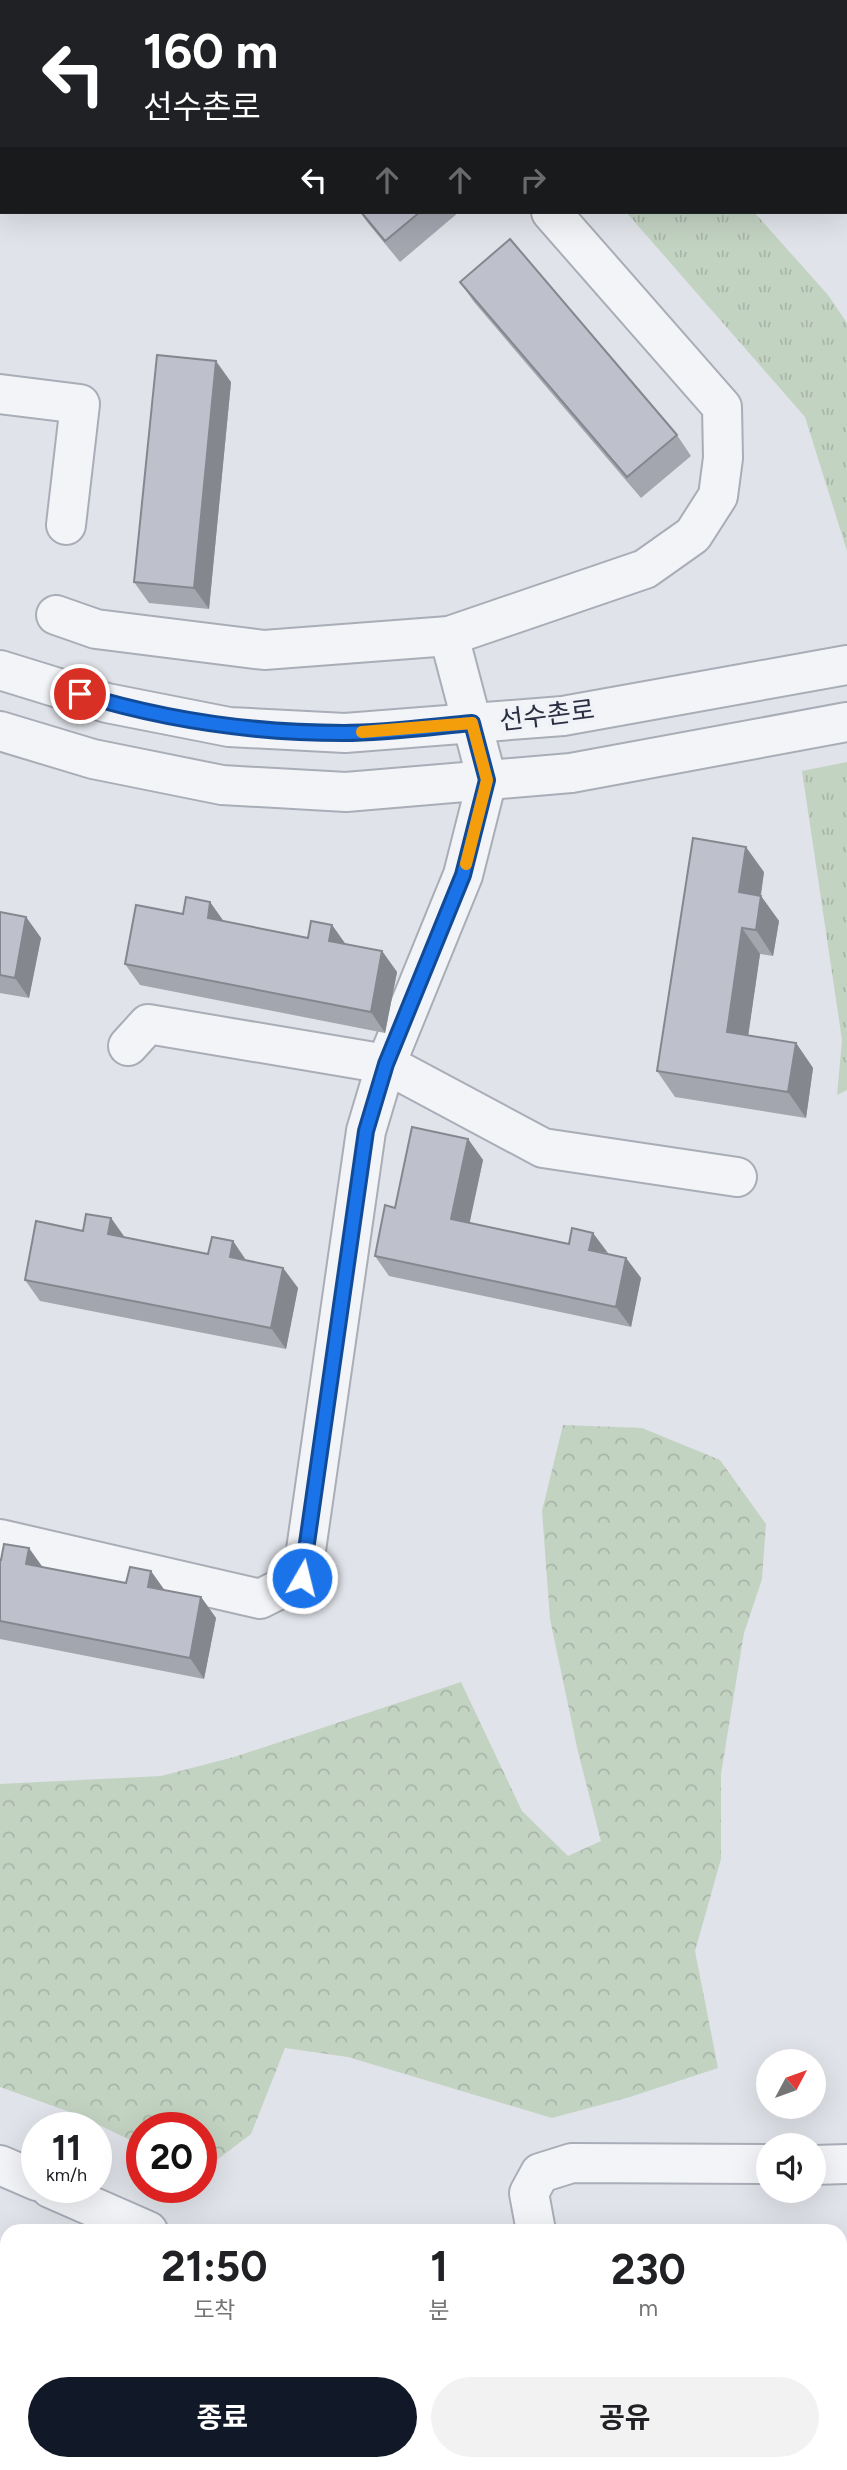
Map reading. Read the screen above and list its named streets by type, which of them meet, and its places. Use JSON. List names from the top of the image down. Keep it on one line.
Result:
{"streets":{"street":["선수촌로"]},"north":"top right","page":{"turn":["160 m","선수촌로"],"speed":"11 km/h","limit":"20","eta":["21:50","도착","1","분","230","m"],"buttons":["종료","공유"]}}
